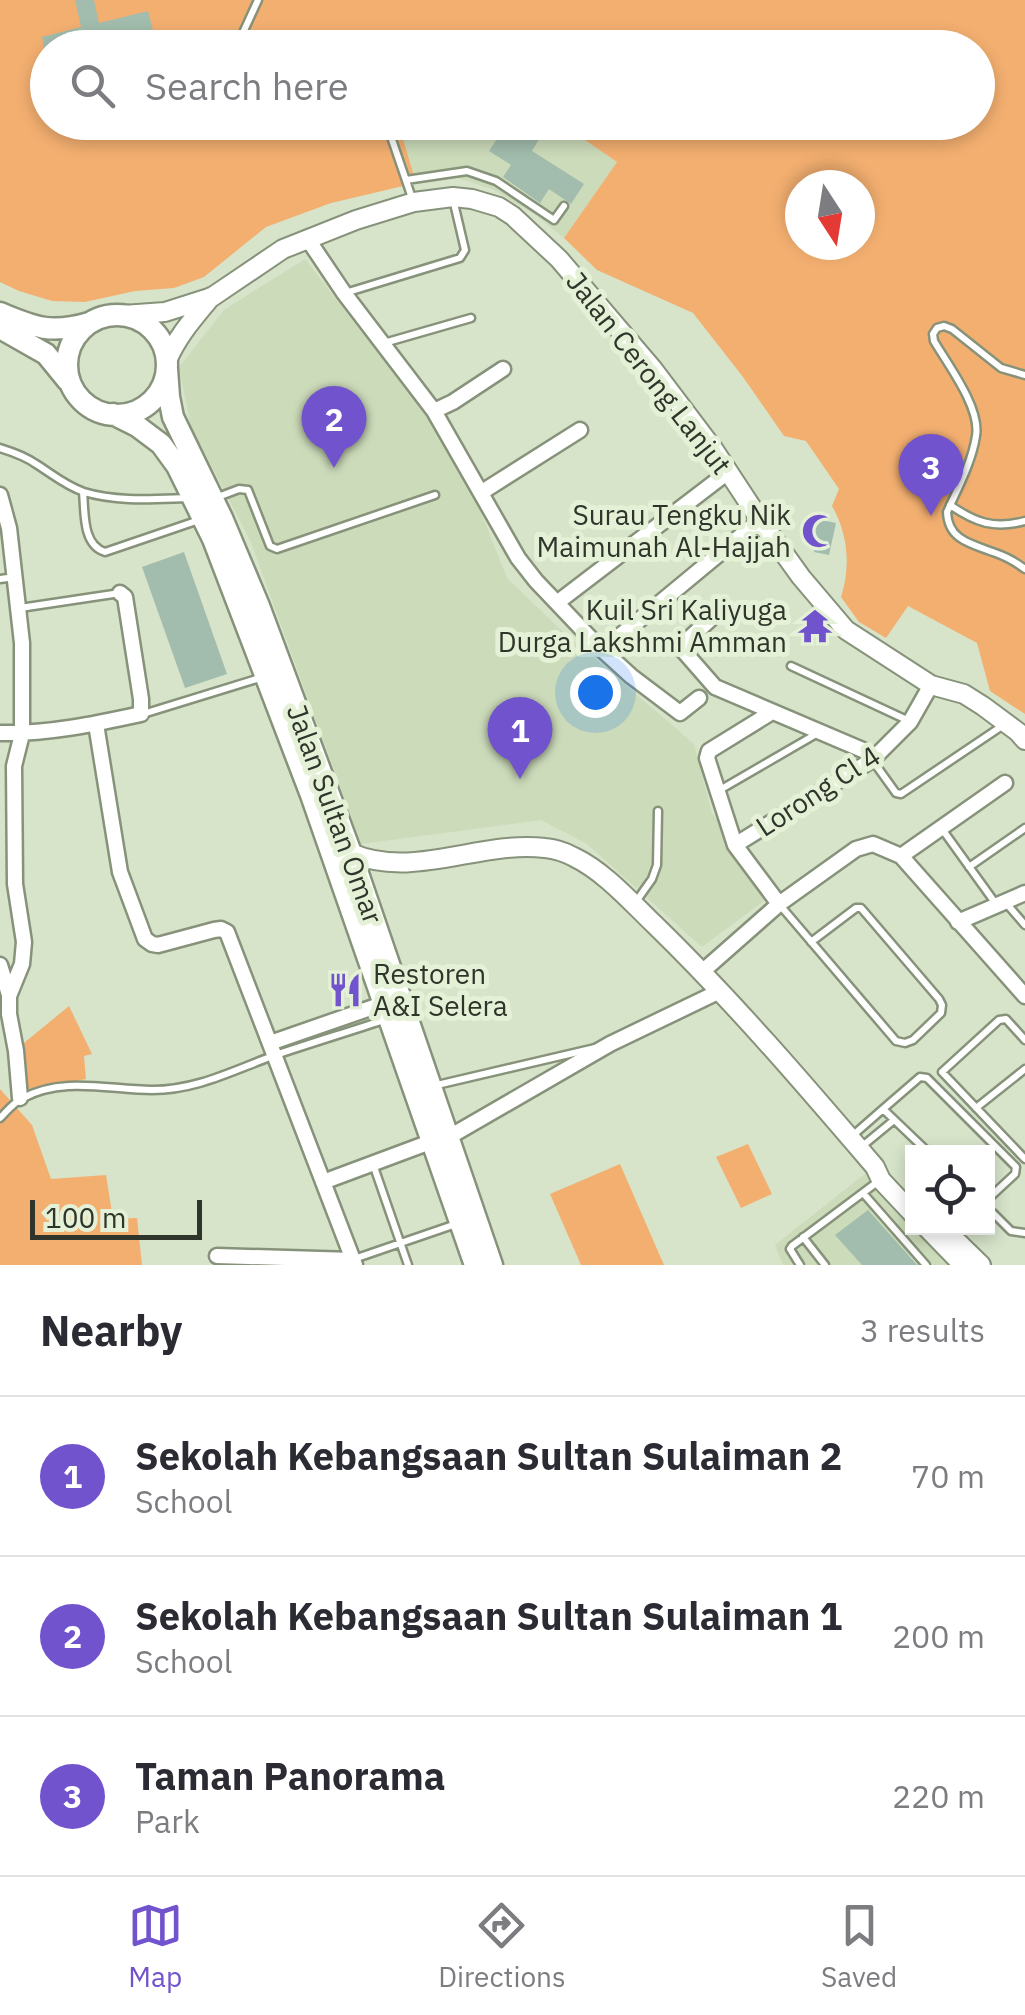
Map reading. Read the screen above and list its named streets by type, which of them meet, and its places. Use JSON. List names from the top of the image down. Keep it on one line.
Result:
{"streets":{"main road":["Jalan Sultan Omar"],"street":["Jalan Cerong Lanjut","Lorong Cl 4"]},"crossings":[["Jalan Cerong Lanjut","Lorong Cl 4"],["Jalan Cerong Lanjut","Jalan Sultan Omar"]],"places":{"mosque":["Surau Tengku Nik Maimunah Al-Hajjah"],"temple":["Kuil Sri Kaliyuga Durga Lakshmi Amman"],"restaurant":["Restoren A&I Selera"]},"scale_bar":"100 m","north":"bottom","page":{"search":"Search here","pins":["2","3","1"],"scale":"100 m","heading":["Nearby","3 results"],"list":[{"mark":"1","name":"Sekolah Kebangsaan Sultan Sulaiman 2","note":"School","value":"70 m"},{"mark":"2","name":"Sekolah Kebangsaan Sultan Sulaiman 1","note":"School","value":"200 m"},{"mark":"3","name":"Taman Panorama","note":"Park","value":"220 m"}],"nav":["Map","Directions","Saved"]}}
